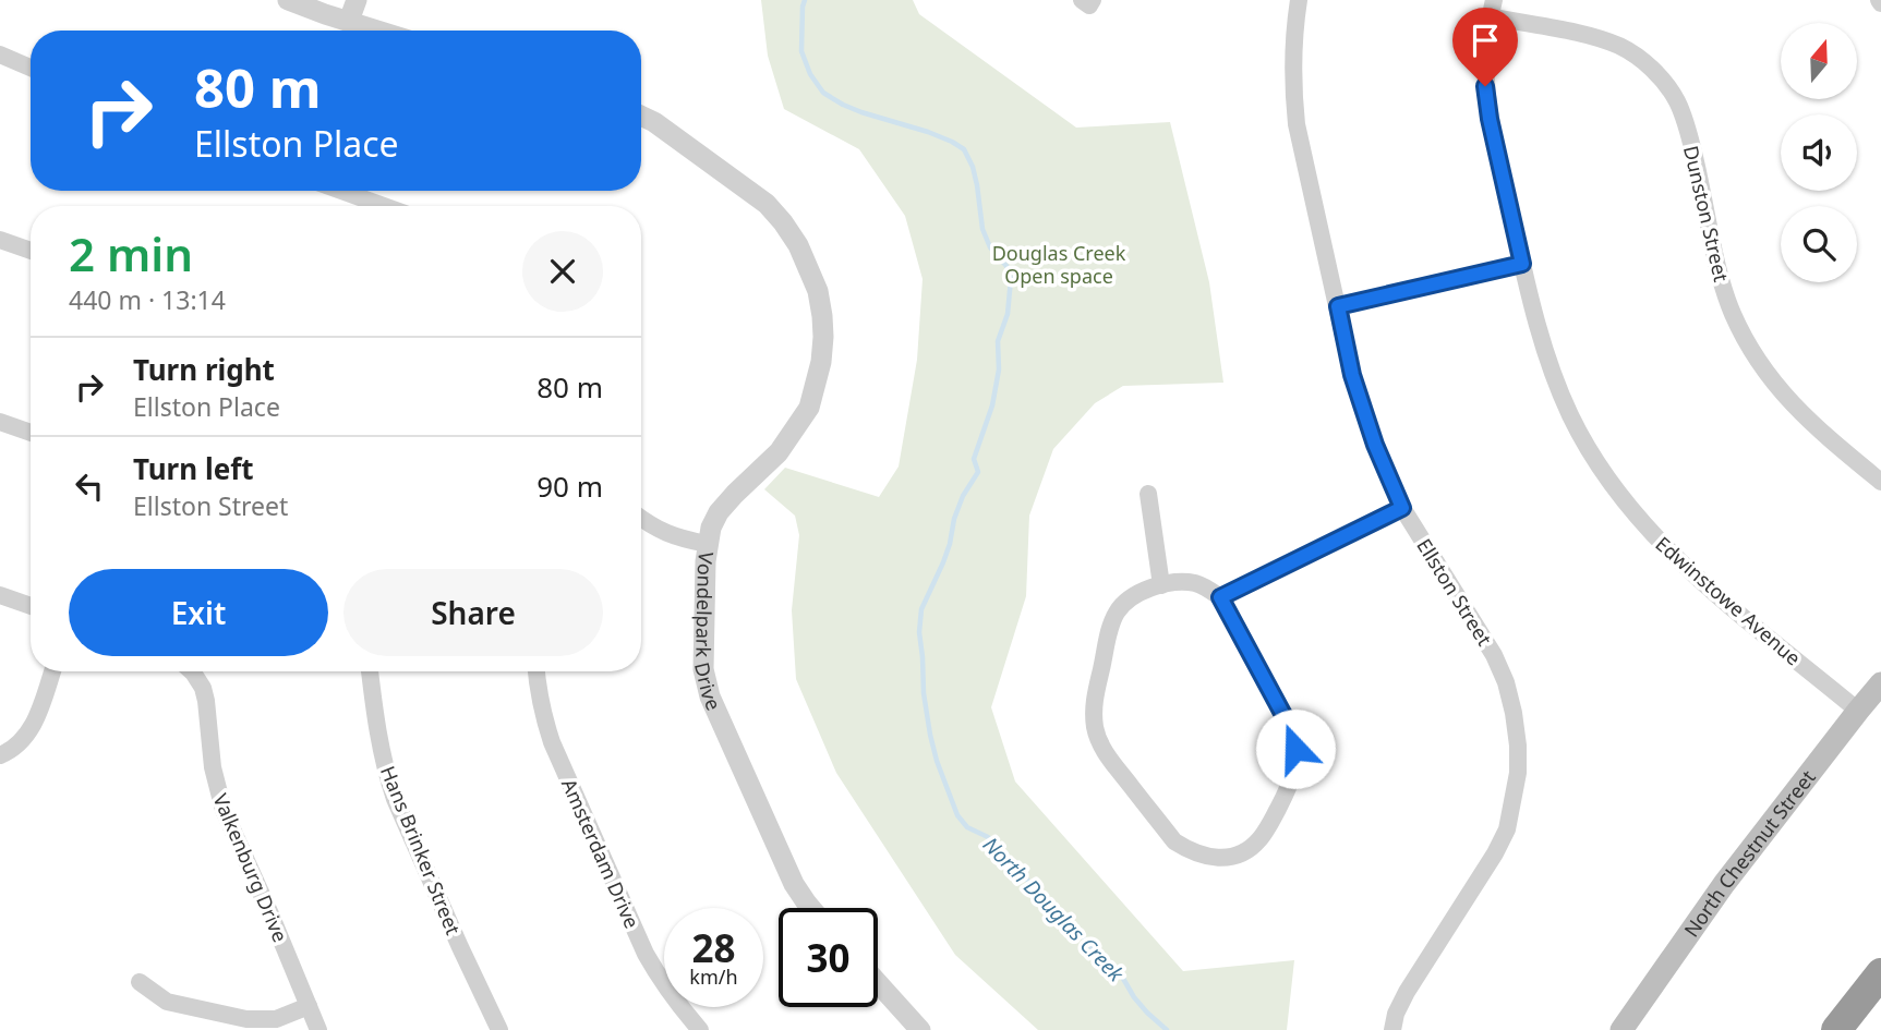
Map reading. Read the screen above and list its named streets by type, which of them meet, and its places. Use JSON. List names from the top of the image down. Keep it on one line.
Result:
{"streets":{"main road":["North Chestnut Street"],"street":["Dunston Street","Ellston Street","Edwinstowe Avenue","Vondelpark Drive","Hans Brinker Street","Amsterdam Drive","Valkenburg Drive"]},"crossings":[["Dunston Street","Edwinstowe Avenue"],["Edwinstowe Avenue","North Chestnut Street"]],"water":["North Douglas Creek"],"parks":["Douglas Creek Open space"],"north":"top","page":{"turn":["80 m","Ellston Place"],"heading":["2 min","440 m · 13:14"],"list":[{"name":"Turn right","note":"Ellston Place","value":"80 m"},{"name":"Turn left","note":"Ellston Street","value":"90 m"}],"buttons":["Exit","Share"],"speed":"28 km/h","limit":"30"}}
